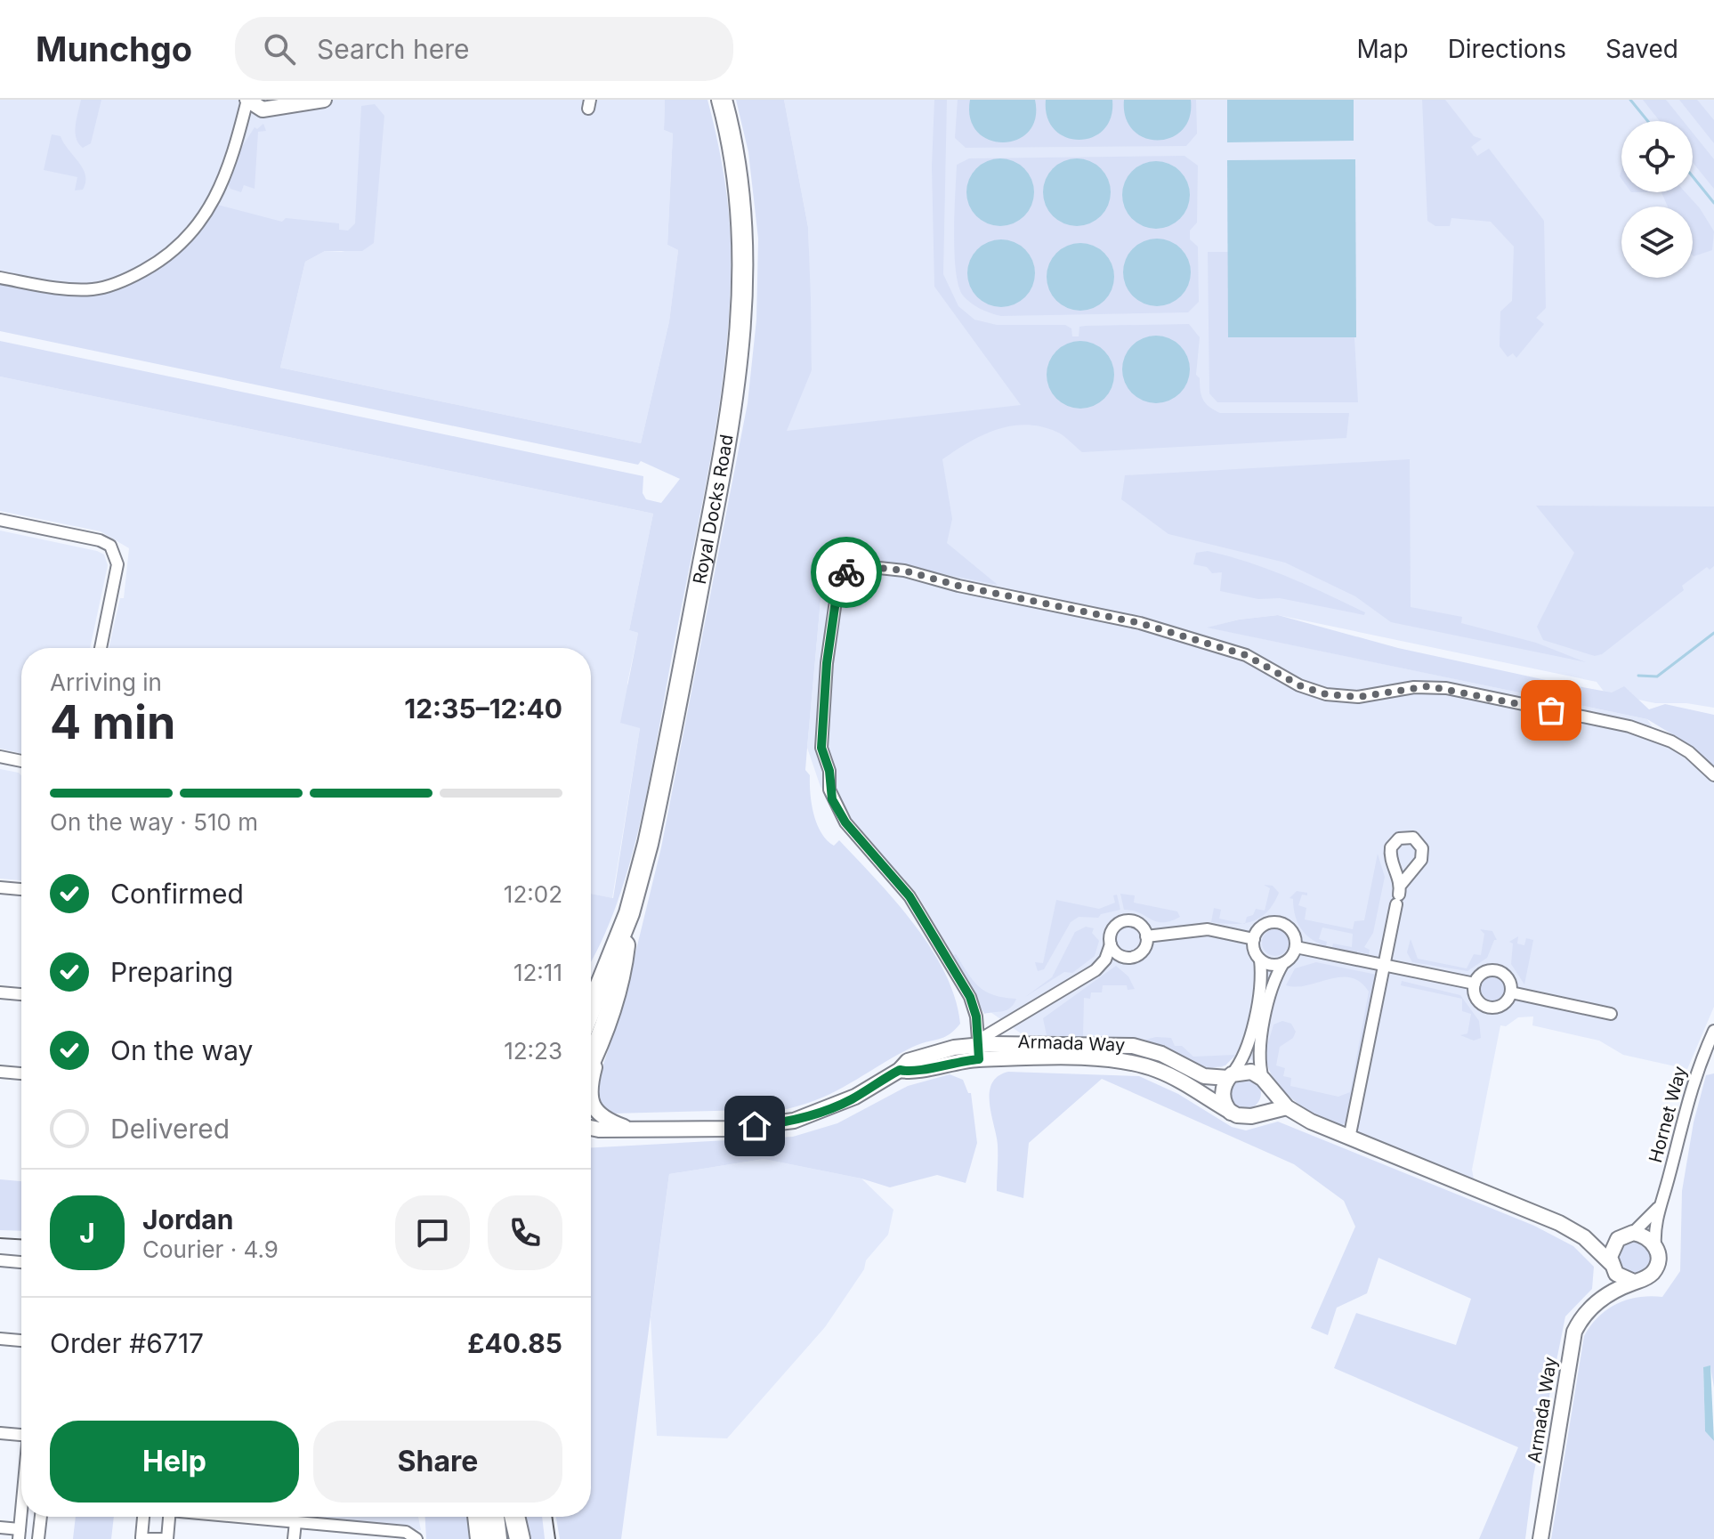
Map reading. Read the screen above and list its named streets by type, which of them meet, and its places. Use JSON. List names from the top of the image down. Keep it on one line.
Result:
{"streets":{"highway":["Royal Docks Road"],"street":["Armada Way","Hornet Way"]},"crossings":[["Armada Way","Hornet Way"]],"page":{"header":"Munchgo","search":"Search here","nav":["Map","Directions","Saved"],"heading":["4 min","Arriving in","12:35–12:40"],"panel":["Jordan","Courier · 4.9","Order #6717","£40.85"],"bar":"On the way · 510 m","list":[["Confirmed","12:02"],["Preparing","12:11"],["On the way","12:23"],"Delivered"],"round":"J","buttons":["Help","Share"]}}
